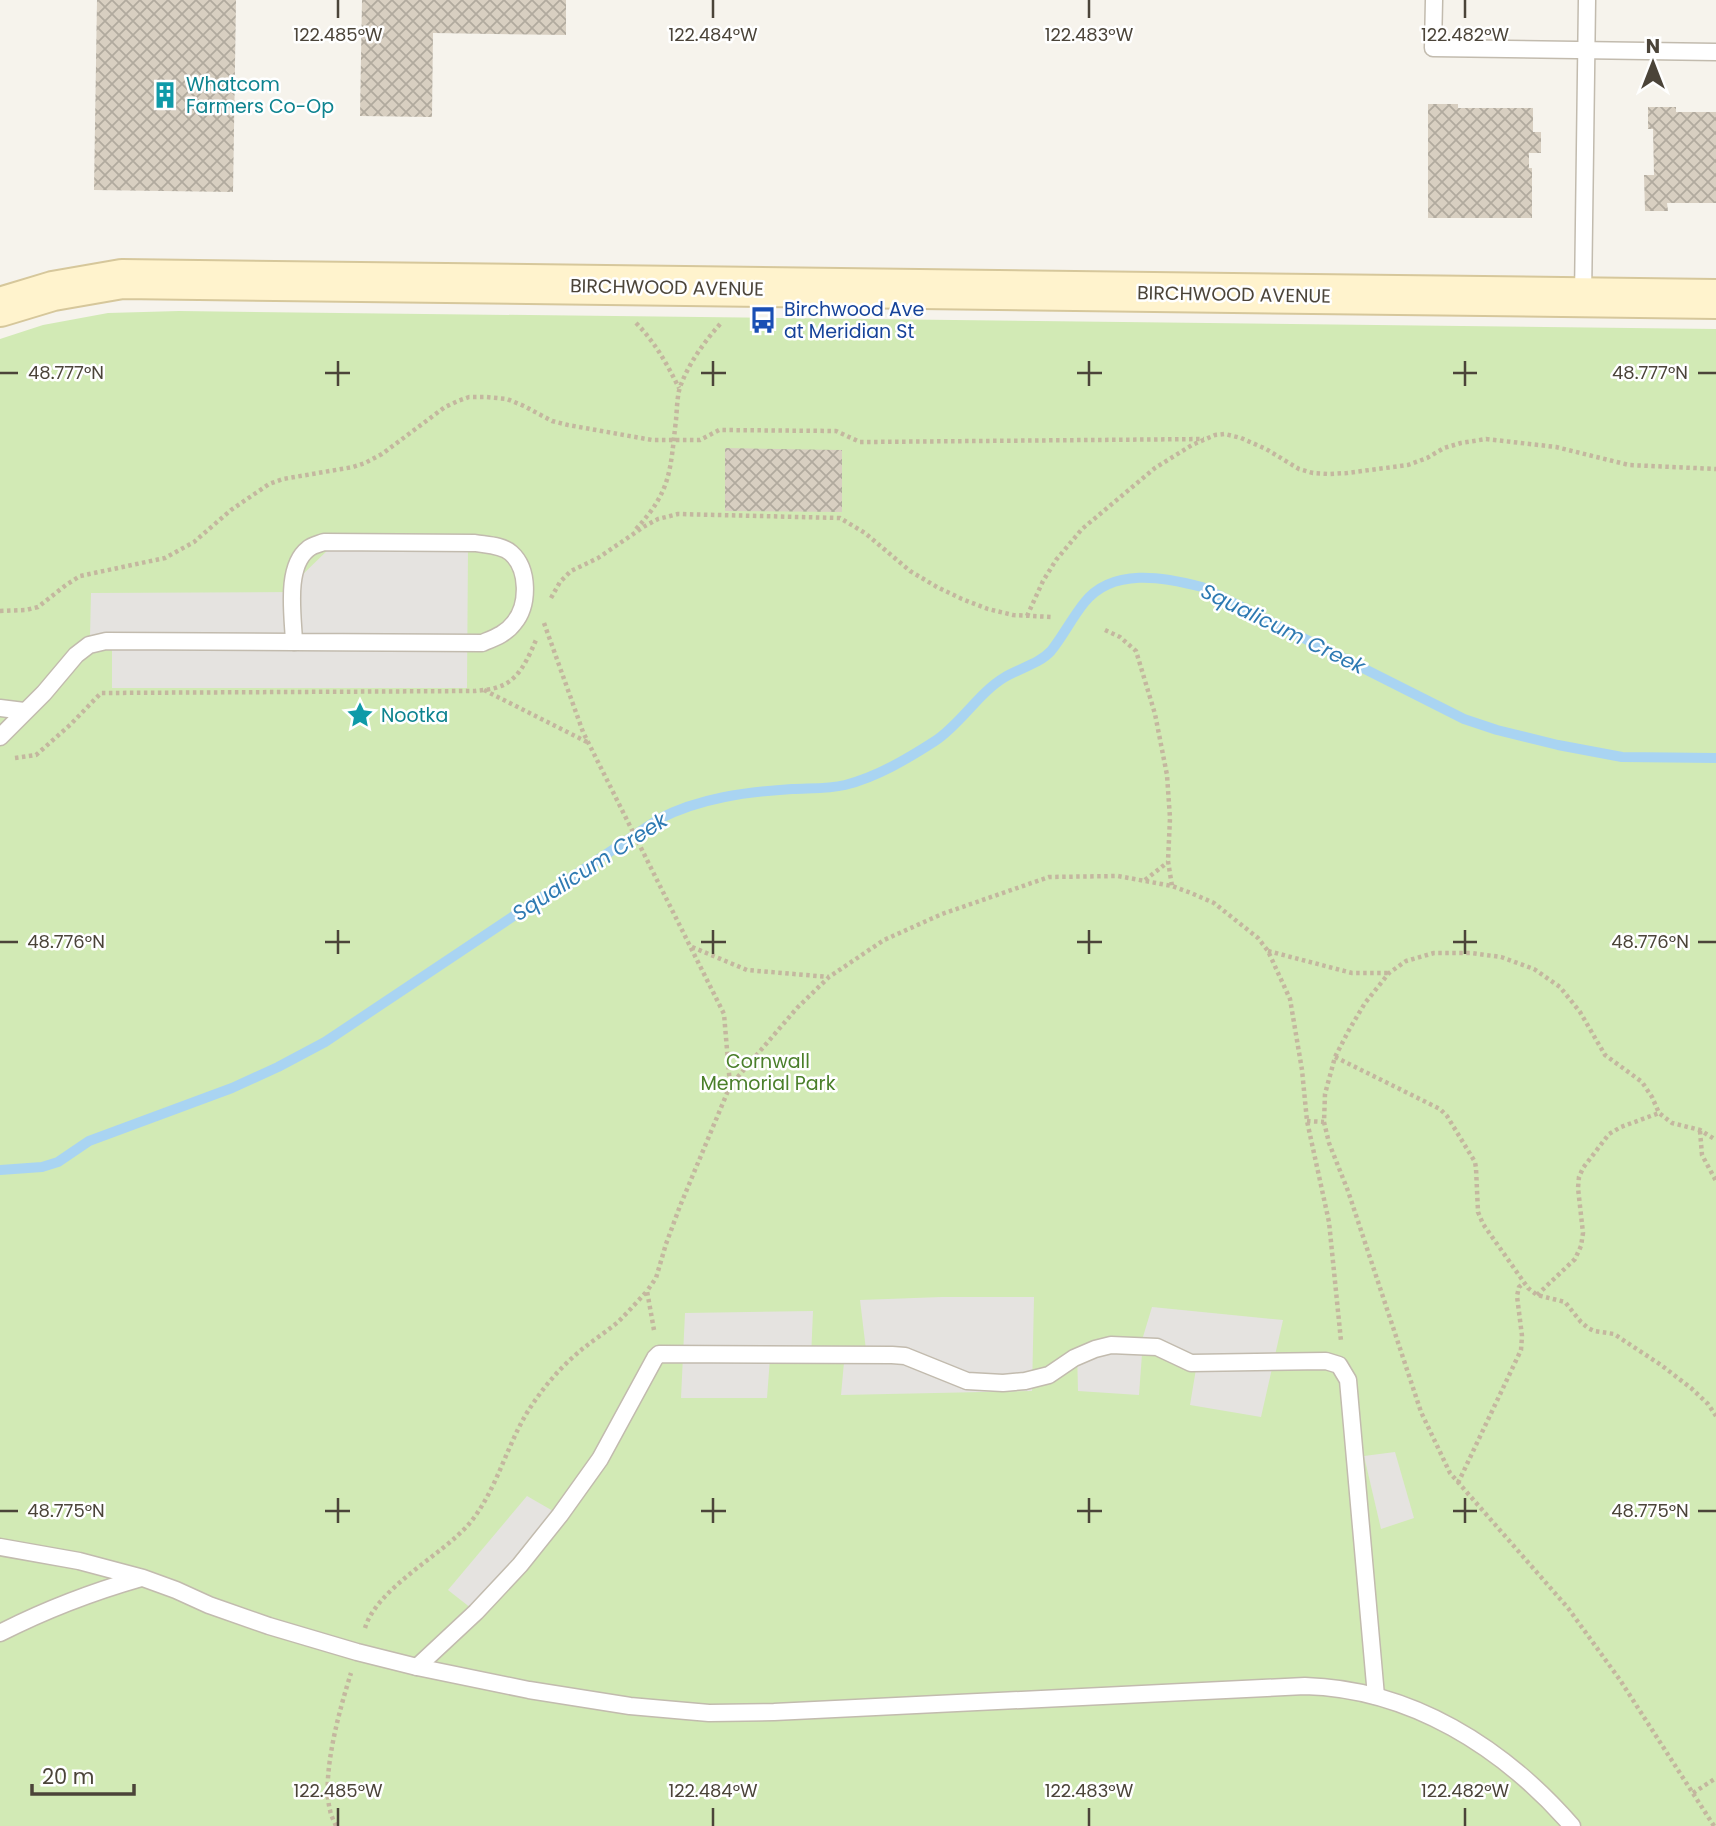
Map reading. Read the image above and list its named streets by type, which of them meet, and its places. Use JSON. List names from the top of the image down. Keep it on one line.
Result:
{"streets":{"street":["BIRCHWOOD AVENUE"]},"water":["Squalicum Creek"],"parks":["Cornwall Memorial Park"],"places":{"building":["Whatcom Farmers Co-Op"],"bus stop":["Birchwood Ave at Meridian St"],"place":["Nootka"]},"scale_bar":"20 m","north":"top","coordinates":["122.485°W","122.484°W","122.483°W","122.482°W","48.777°N","48.776°N","48.775°N"]}
